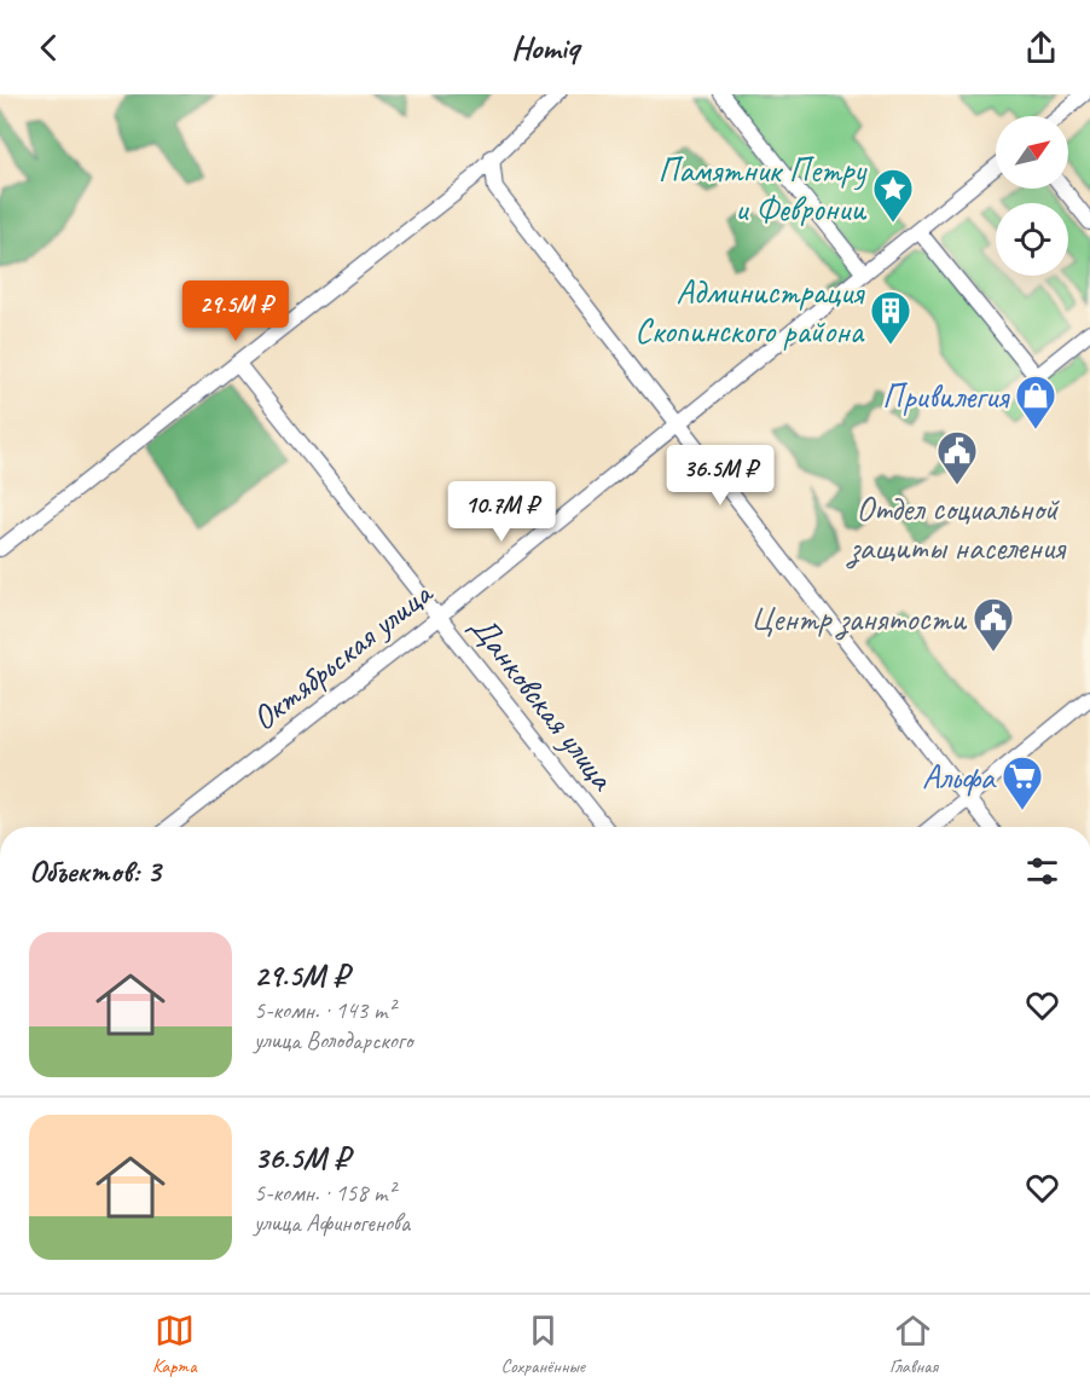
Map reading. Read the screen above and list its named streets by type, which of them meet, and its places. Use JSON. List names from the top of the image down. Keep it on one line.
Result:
{"streets":{"street":["Октябрьская улица","Данковская улица"]},"crossings":[["Октябрьская улица","Данковская улица"]],"places":{"place":["Памятник Петру и Февронии"],"building":["Администрация Скопинского района"],"shop":["Привилегия"],"public building":["Отдел социальной защиты населения","Центр занятости"],"supermarket":["Альфа"]},"north":"top right","page":{"header":"Homiq","price":["29.5M ₽","36.5M ₽","10.7M ₽"],"heading":"Объектов: 3","list":[{"name":"29.5M ₽","note":"5-комн. · 143 m² · улица Володарского"},{"name":"36.5M ₽","note":"5-комн. · 158 m² · улица Афиногенова"}],"tabs":["Карта","Сохранённые","Главная"]}}
